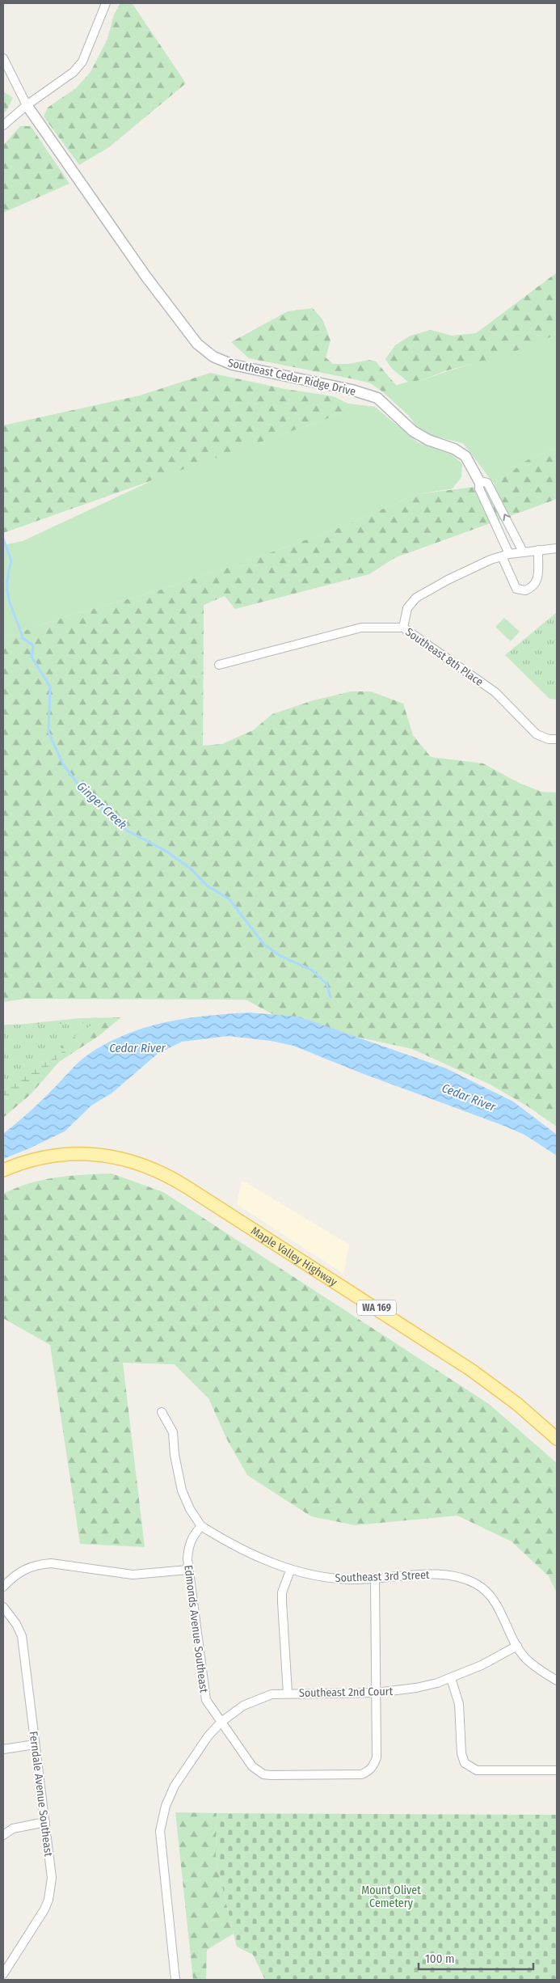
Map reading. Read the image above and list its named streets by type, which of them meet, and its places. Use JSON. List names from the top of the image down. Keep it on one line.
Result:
{"streets":{"main road":["Maple Valley Highway","WA 169"],"street":["Southeast Cedar Ridge Drive","Southeast 8th Place","Southeast 3rd Street","Edmonds Avenue Southeast","Southeast 2nd Court","Ferndale Avenue Southeast"]},"crossings":[["Southeast 3rd Street","Edmonds Avenue Southeast"],["Southeast 3rd Street","Southeast 2nd Court"],["Edmonds Avenue Southeast","Southeast 2nd Court"]],"water":["Ginger Creek","Cedar River"],"parks":["Mount Olivet Cemetery"],"scale_bar":"100 m"}
